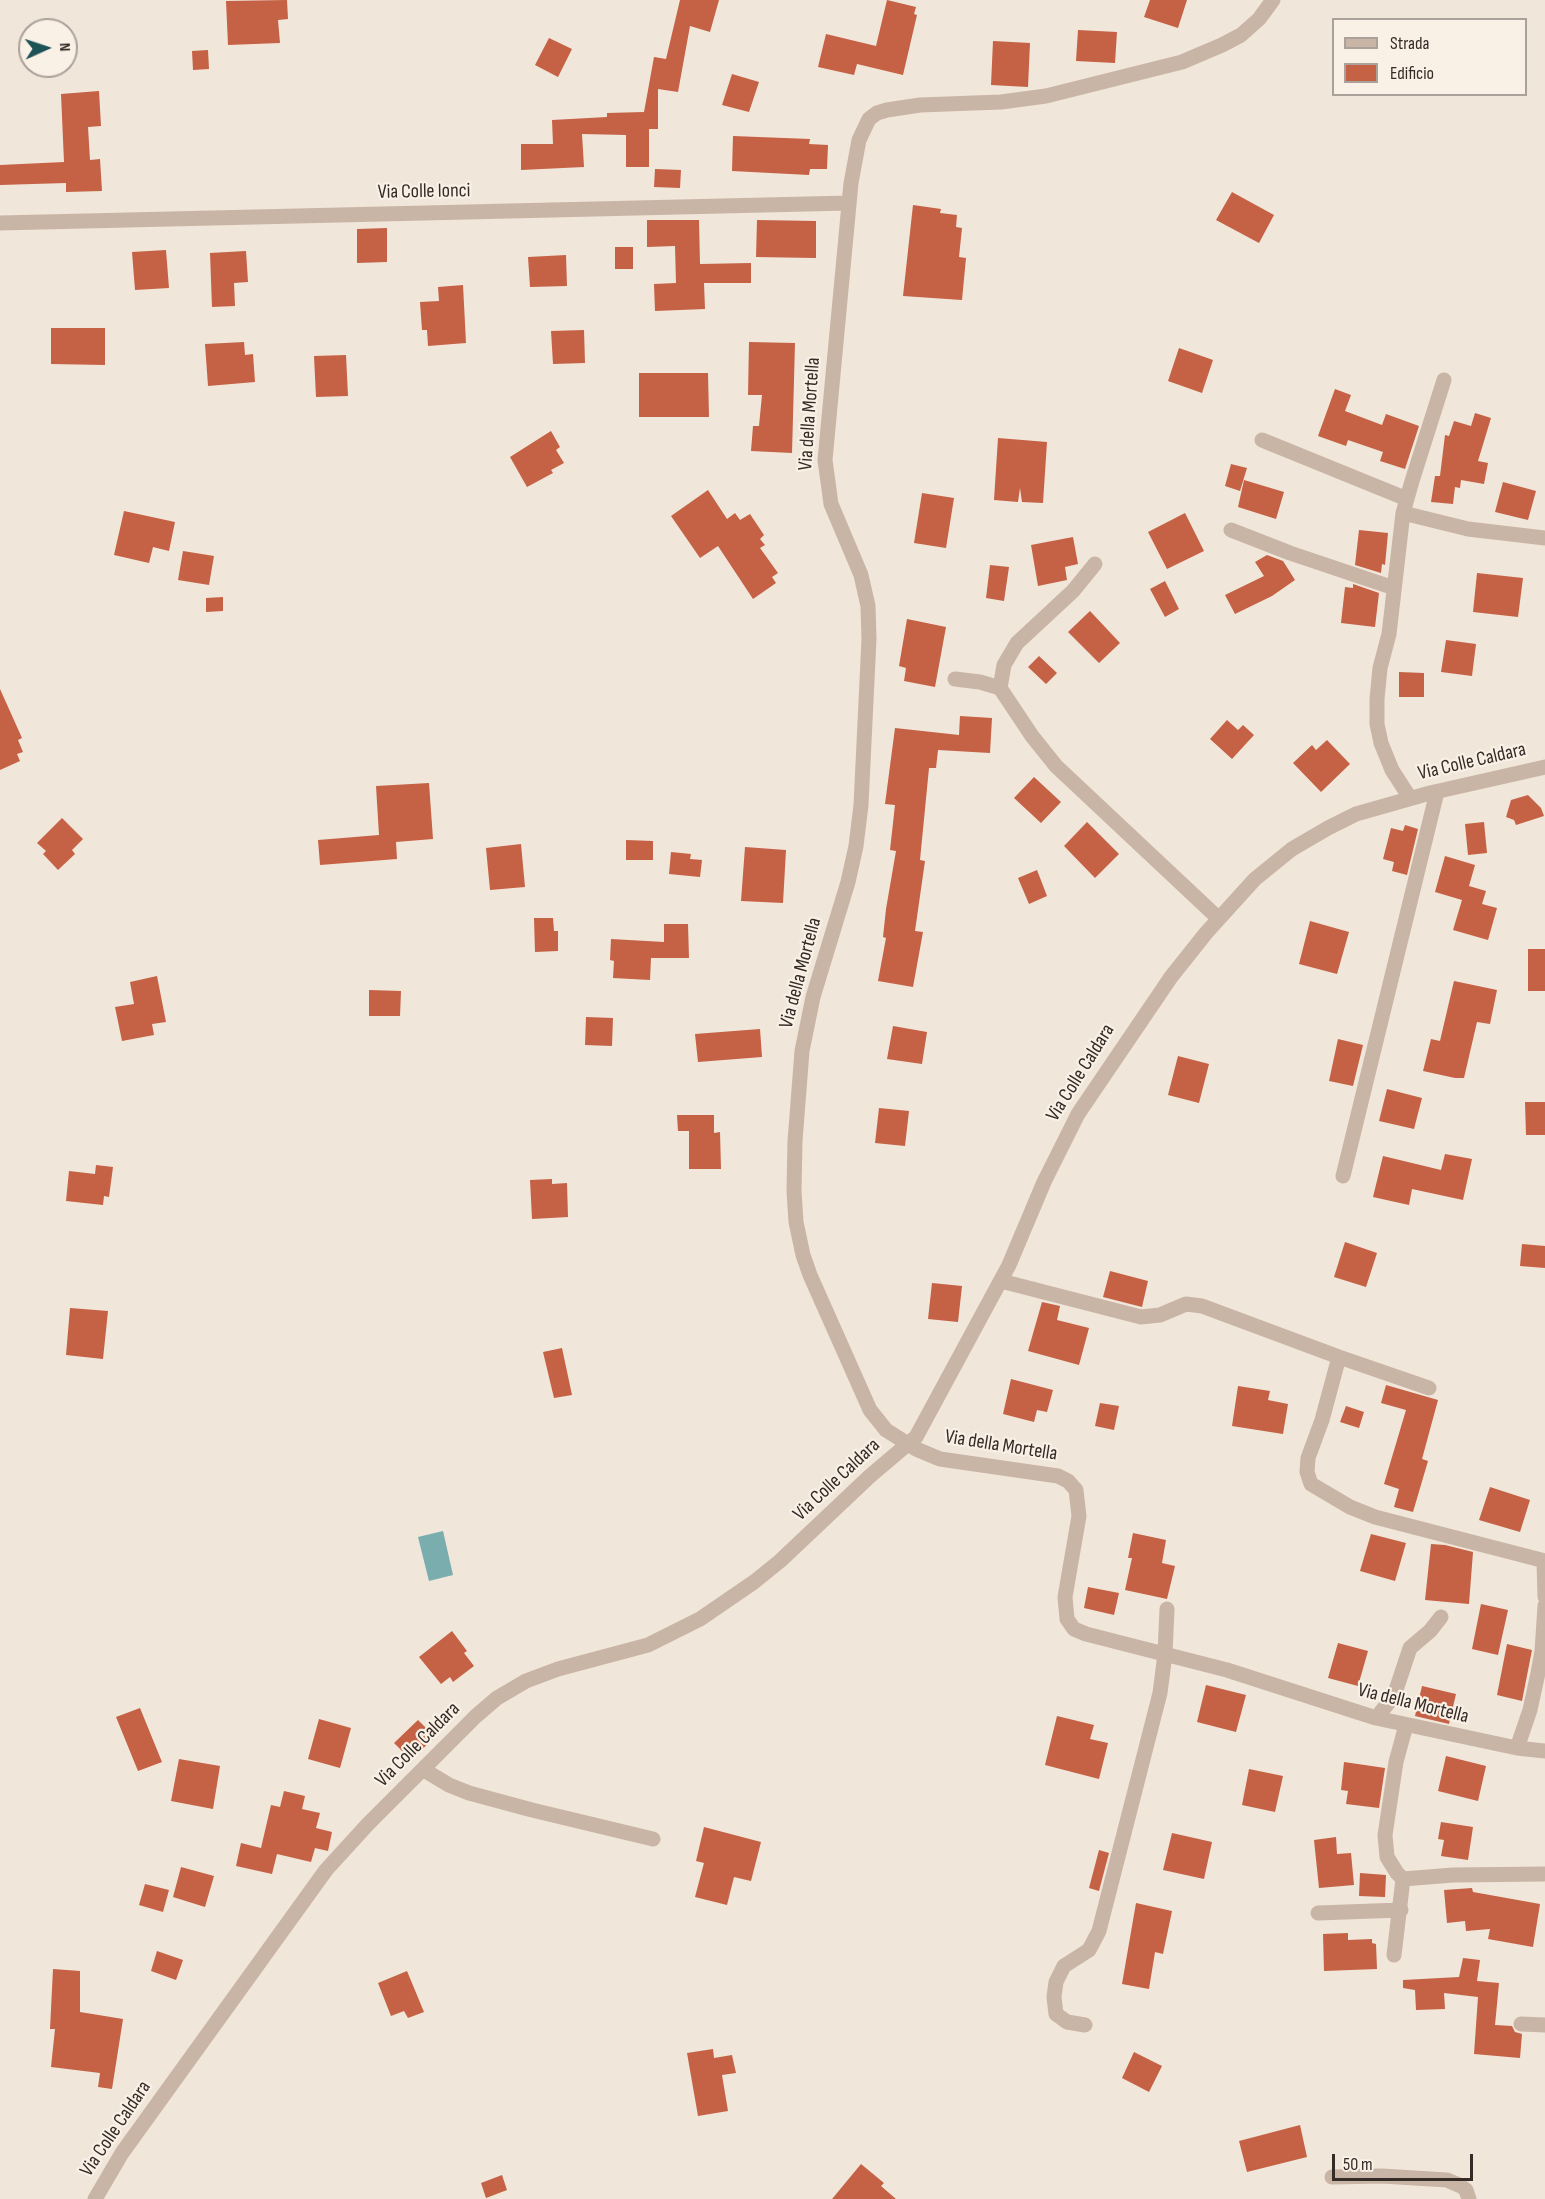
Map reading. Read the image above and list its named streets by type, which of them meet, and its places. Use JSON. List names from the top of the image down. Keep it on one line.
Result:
{"streets":{"street":["Via Colle Ionci","Via della Mortella","Via Colle Caldara"]},"crossings":[["Via Colle Ionci","Via della Mortella"],["Via della Mortella","Via Colle Caldara"]],"legend":["Strada","Edificio"],"scale_bar":"50 m","north":"right"}
